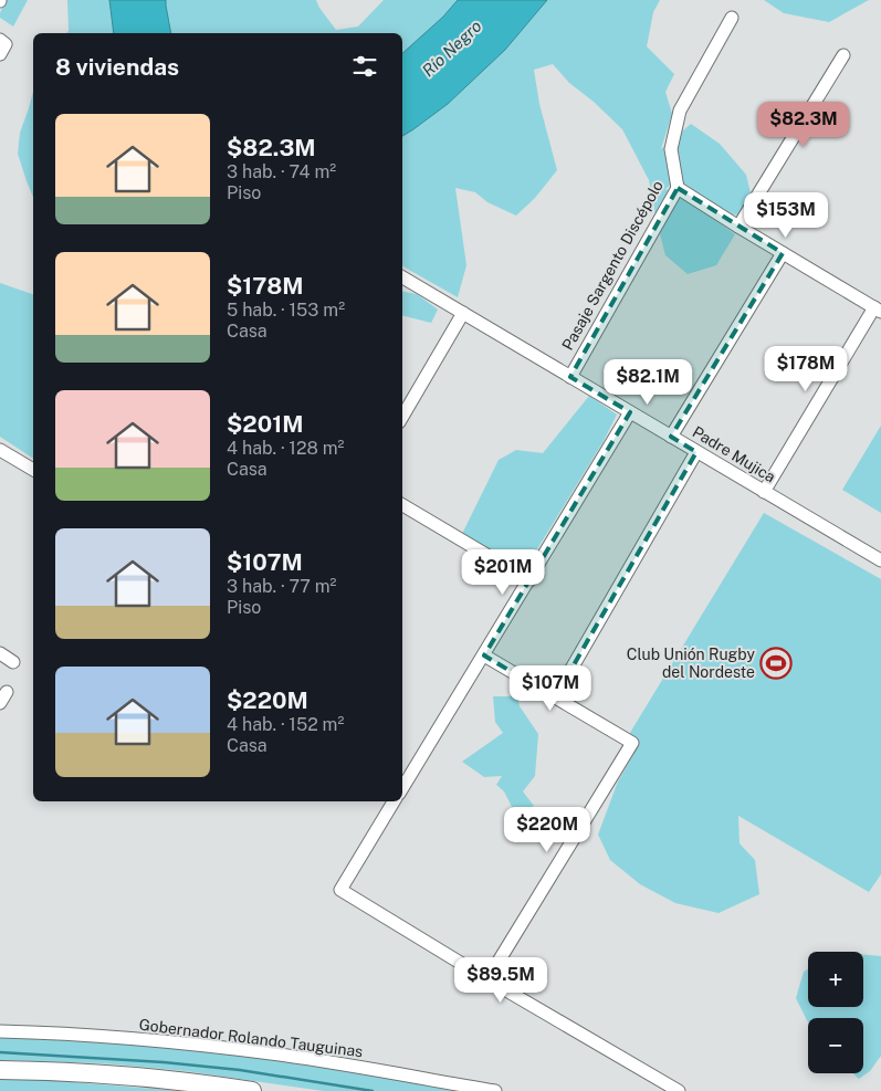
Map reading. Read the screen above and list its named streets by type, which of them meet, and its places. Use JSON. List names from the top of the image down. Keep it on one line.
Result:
{"streets":{"street":["Pasaje Sargento Discépolo","Padre Mujica","Gobernador Rolando Tauguinas"]},"crossings":[["Pasaje Sargento Discépolo","Padre Mujica"]],"water":["Río Negro"],"places":{"sports":["Club Unión Rugby del Nordeste"]},"page":{"heading":"8 viviendas","list":[{"name":"$82.3M","note":"3 hab. · 74 m² · Piso"},{"name":"$178M","note":"5 hab. · 153 m² · Casa"},{"name":"$201M","note":"4 hab. · 128 m² · Casa"},{"name":"$107M","note":"3 hab. · 77 m² · Piso"},{"name":"$220M","note":"4 hab. · 152 m² · Casa"}],"price":["$82.3M","$153M","$178M","$82.1M","$201M","$107M","$220M","$89.5M"],"map_buttons":["+","−"]}}
